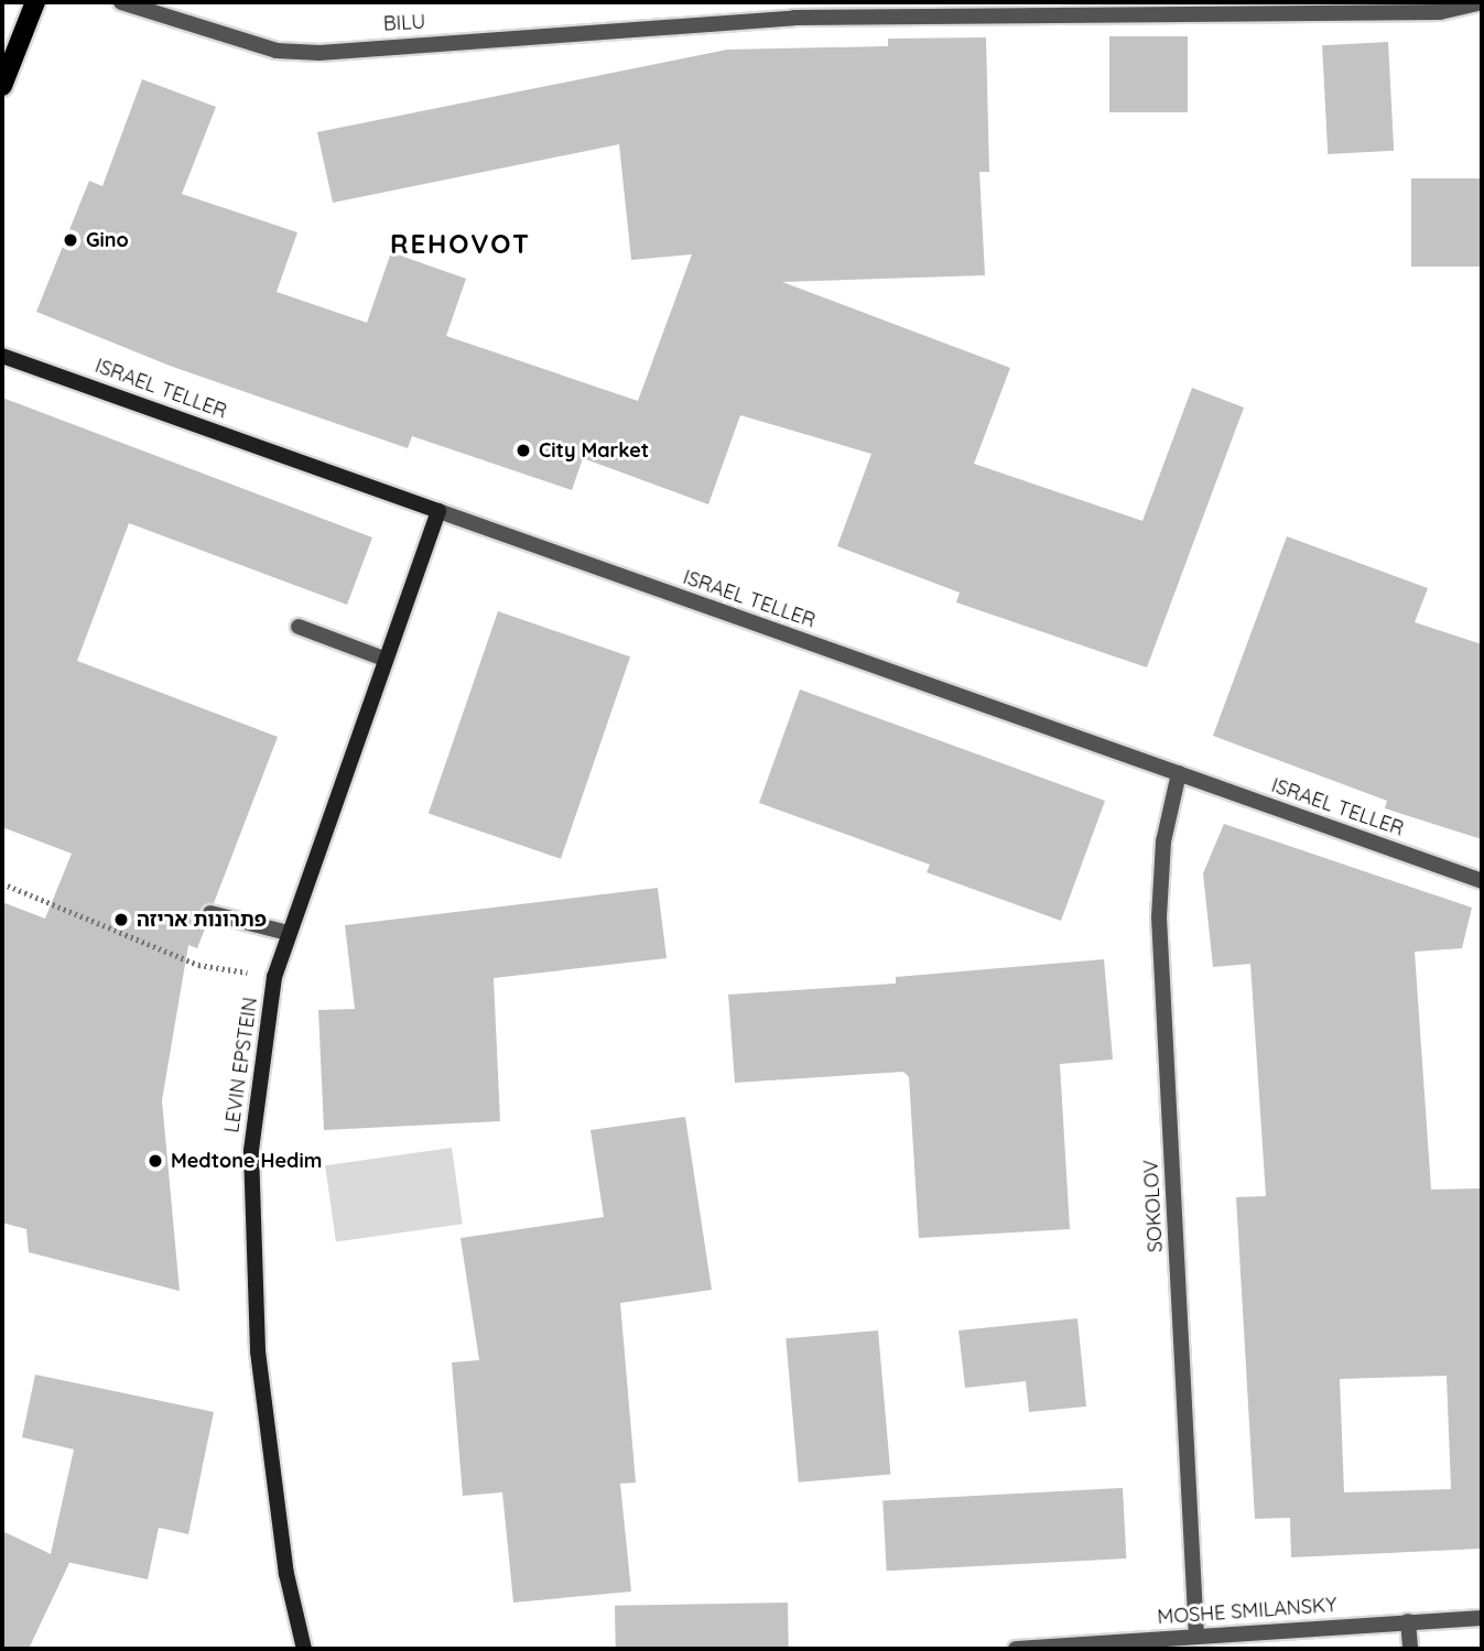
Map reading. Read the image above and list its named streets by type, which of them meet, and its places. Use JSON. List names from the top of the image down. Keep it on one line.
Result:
{"streets":{"street":["BILU","ISRAEL TELLER","LEVIN EPSTEIN","SOKOLOV","MOSHE SMILANSKY"]},"crossings":[["ISRAEL TELLER","LEVIN EPSTEIN"],["ISRAEL TELLER","SOKOLOV"],["SOKOLOV","MOSHE SMILANSKY"]],"districts":["REHOVOT"],"places":["Gino","City Market","פתרונות אריזה","Medtone Hedim"]}
